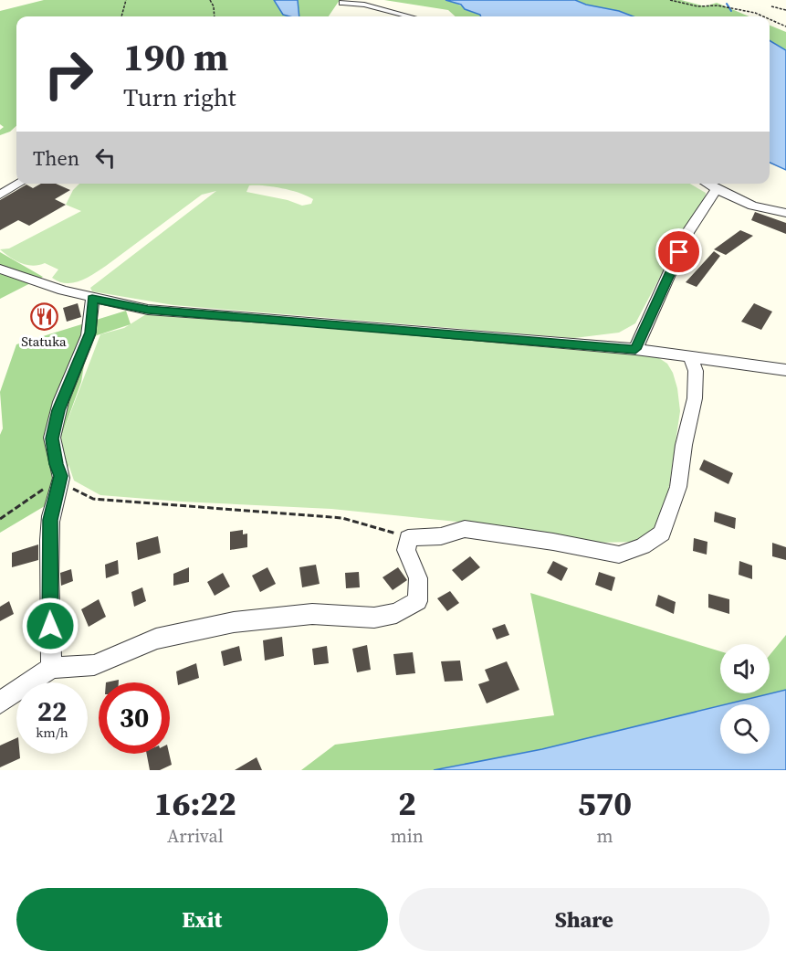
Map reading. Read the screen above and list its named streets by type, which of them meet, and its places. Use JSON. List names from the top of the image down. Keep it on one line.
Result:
{"places":{"restaurant":["Statuka"]},"page":{"turn":["190 m","Turn right"],"then":"Then","speed":"22 km/h","limit":"30","eta":["16:22","Arrival","2","min","570","m"],"buttons":["Exit","Share"]}}
